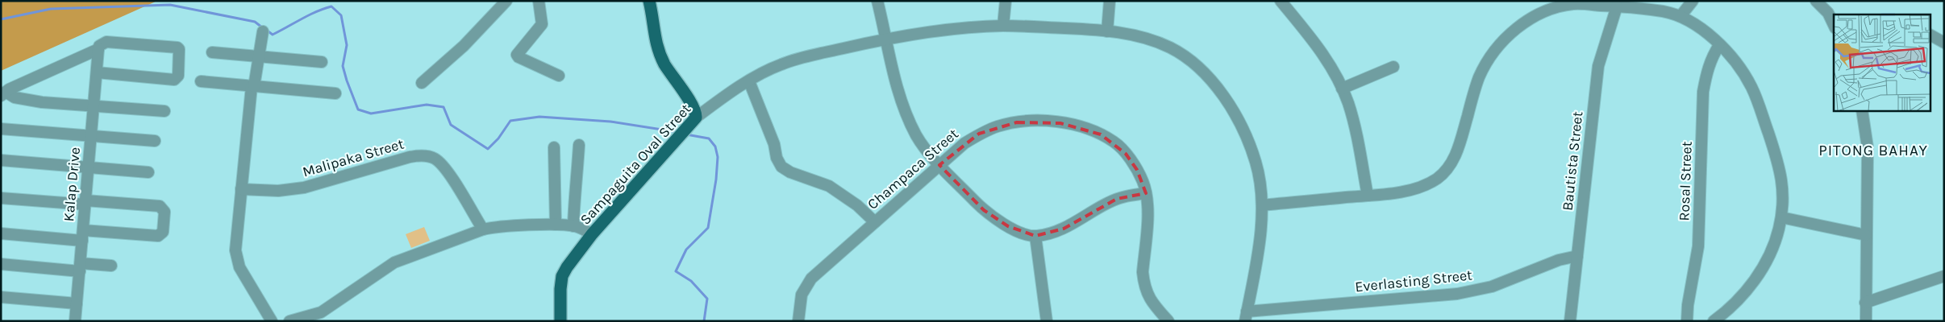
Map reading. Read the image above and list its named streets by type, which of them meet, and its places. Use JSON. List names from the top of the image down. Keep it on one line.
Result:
{"streets":{"main road":["Sampaguita Oval Street"],"street":["Malipaka Street","Bautista Street","Champaca Street","Rosal Street","Kalap Drive","Everlasting Street"]},"crossings":[["Bautista Street","Everlasting Street"],["Sampaguita Oval Street","Everlasting Street"]],"districts":["PITONG BAHAY"]}
